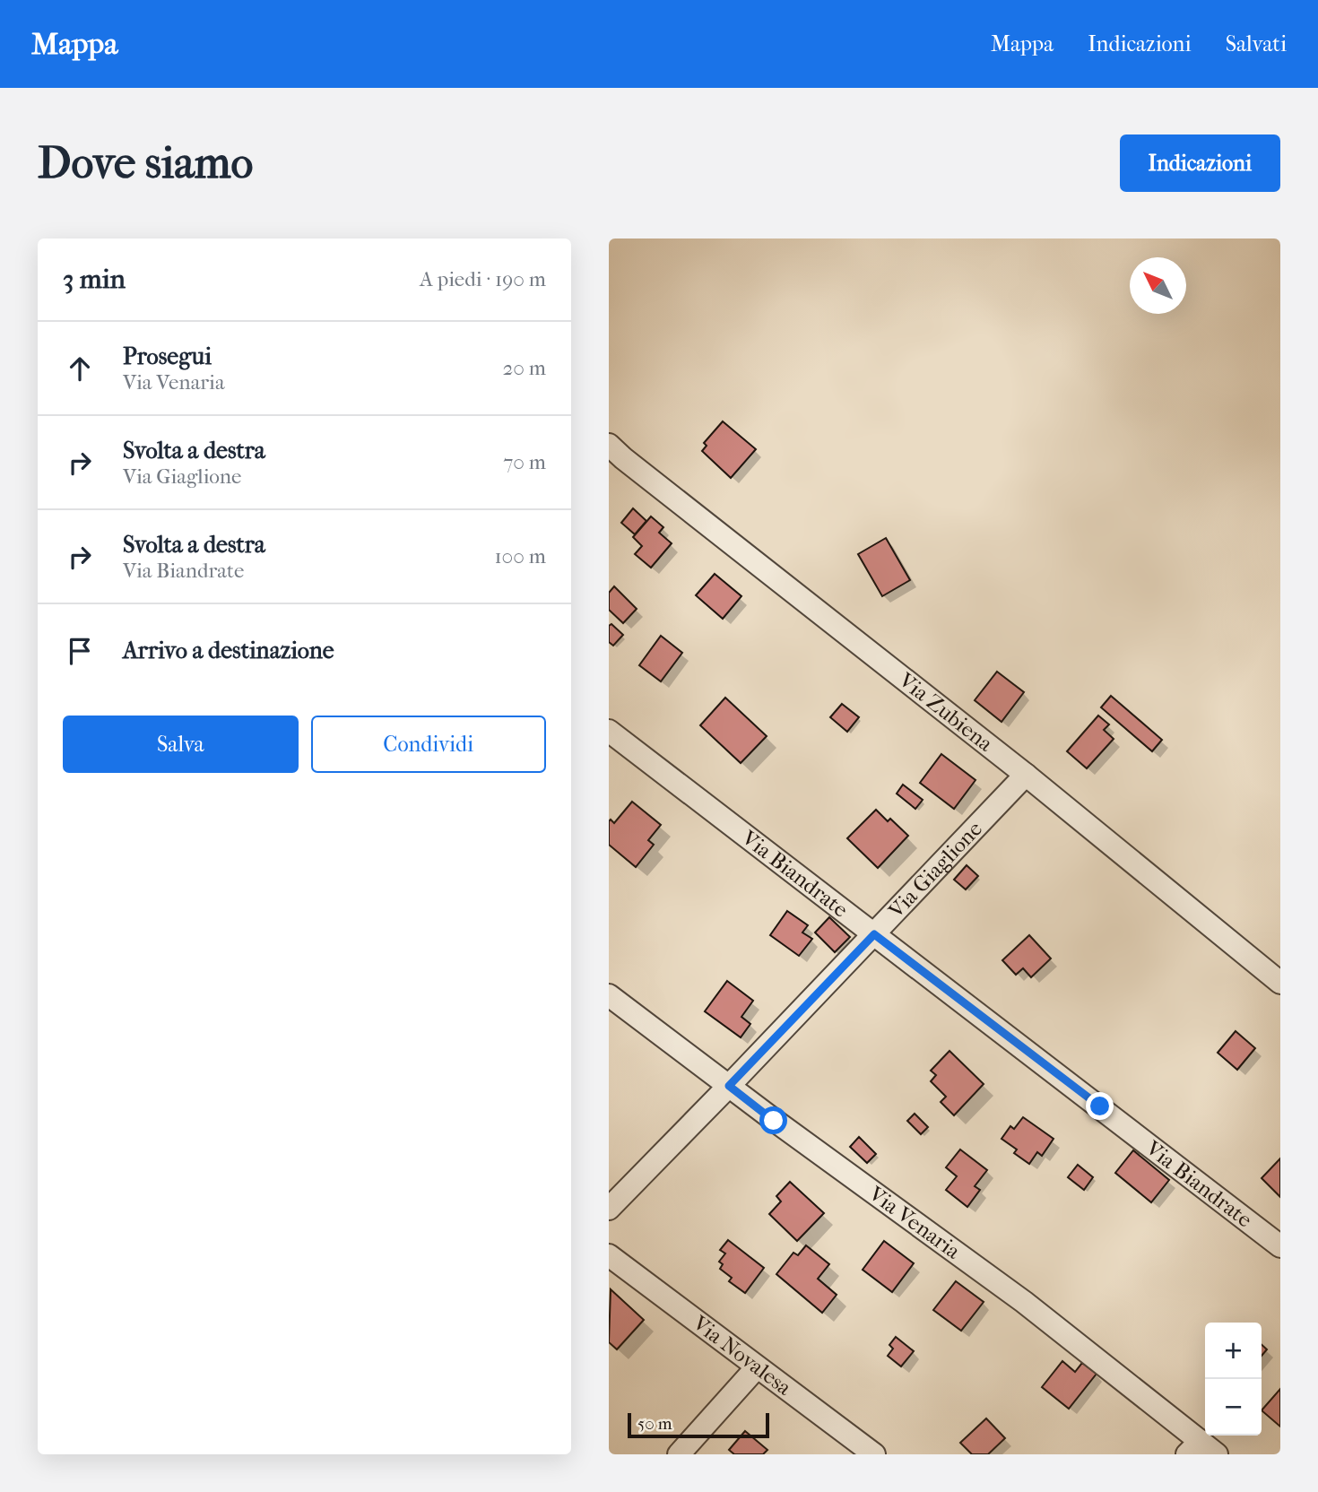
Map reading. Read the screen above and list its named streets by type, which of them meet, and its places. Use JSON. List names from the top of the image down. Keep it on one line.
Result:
{"streets":{"street":["Via Zubiena","Via Giaglione","Via Biandrate","Via Venaria","Via Novalesa"]},"crossings":[["Via Zubiena","Via Giaglione"],["Via Giaglione","Via Biandrate"],["Via Giaglione","Via Venaria"]],"scale_bar":"50 m","north":"top left","page":{"header":"Mappa","nav":["Mappa","Indicazioni","Salvati"],"buttons":["Indicazioni",["Salva","Condividi"]],"title":"Dove siamo","heading":["3 min","A piedi · 190 m"],"list":[["Prosegui","Via Venaria","20 m"],["Svolta a destra","Via Giaglione","70 m"],["Svolta a destra","Via Biandrate","100 m"],"Arrivo a destinazione"],"map_buttons":["+","−"],"scale":"50 m"}}
